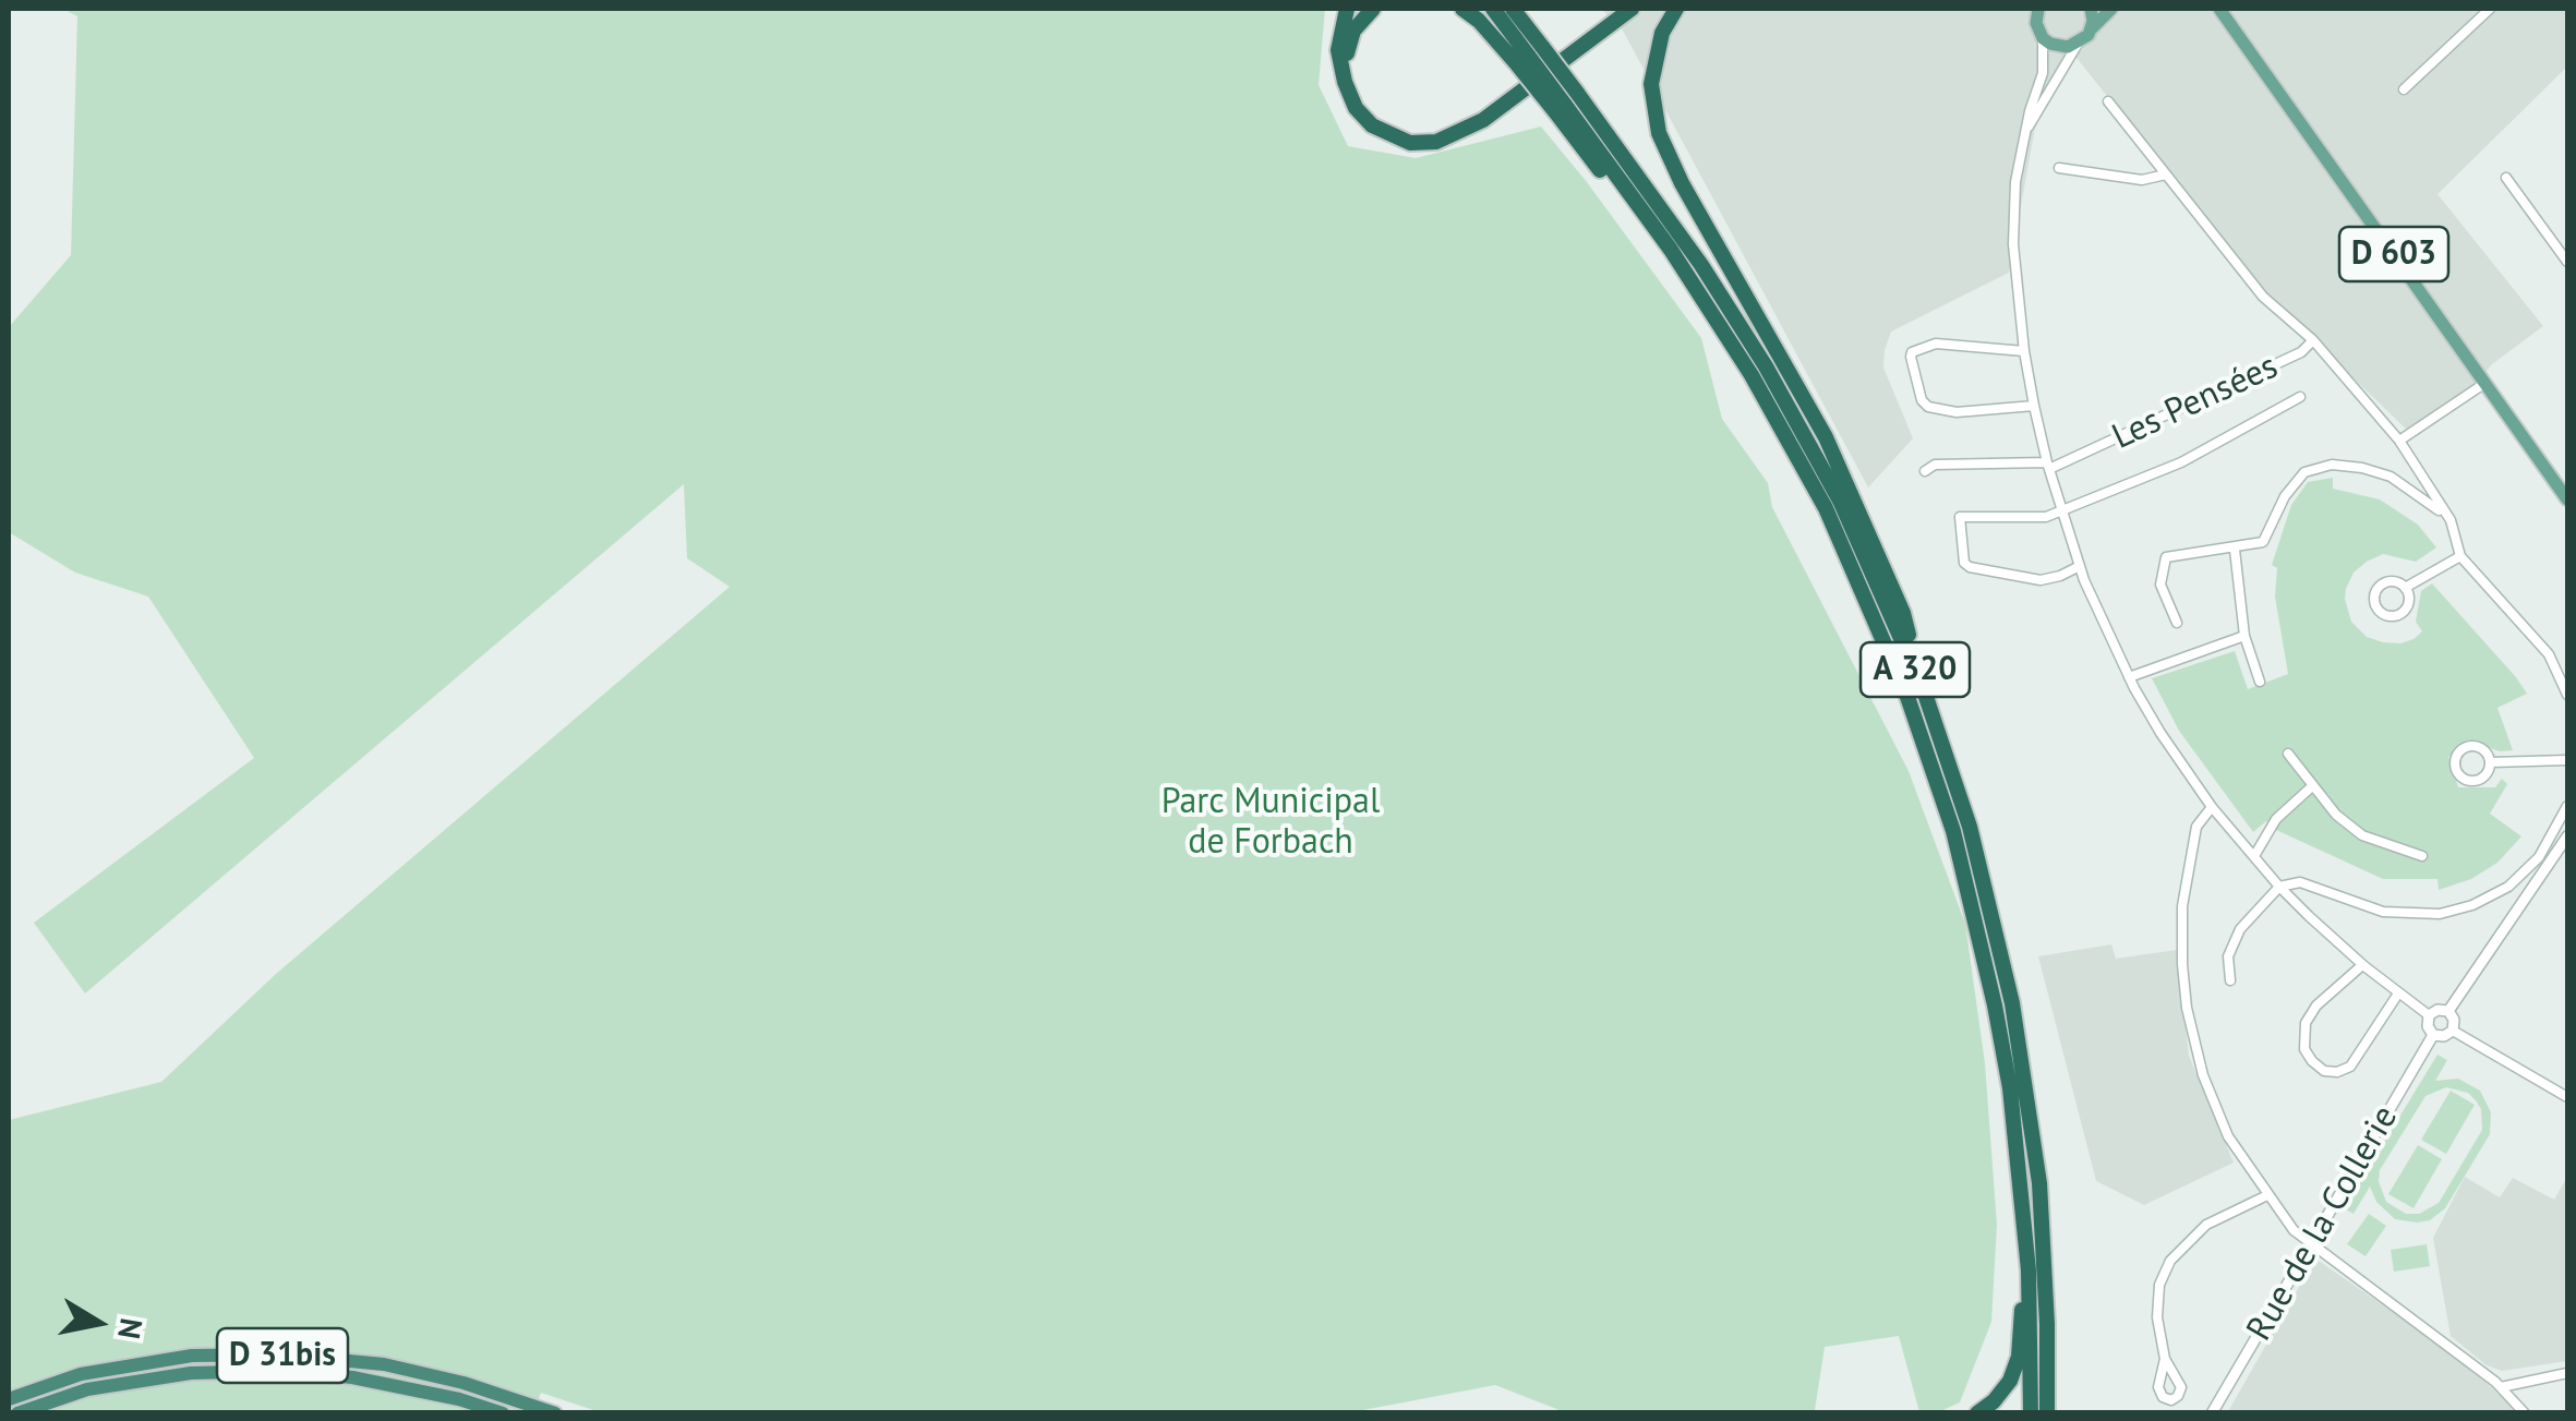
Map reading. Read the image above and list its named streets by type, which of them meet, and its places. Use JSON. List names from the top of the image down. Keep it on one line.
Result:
{"streets":{"highway":["A 320","D 31bis"],"main road":["D 603"],"street":["Les Pensées","Rue de la Collerie"]},"parks":["Parc Municipal de Forbach"],"north":"right"}
